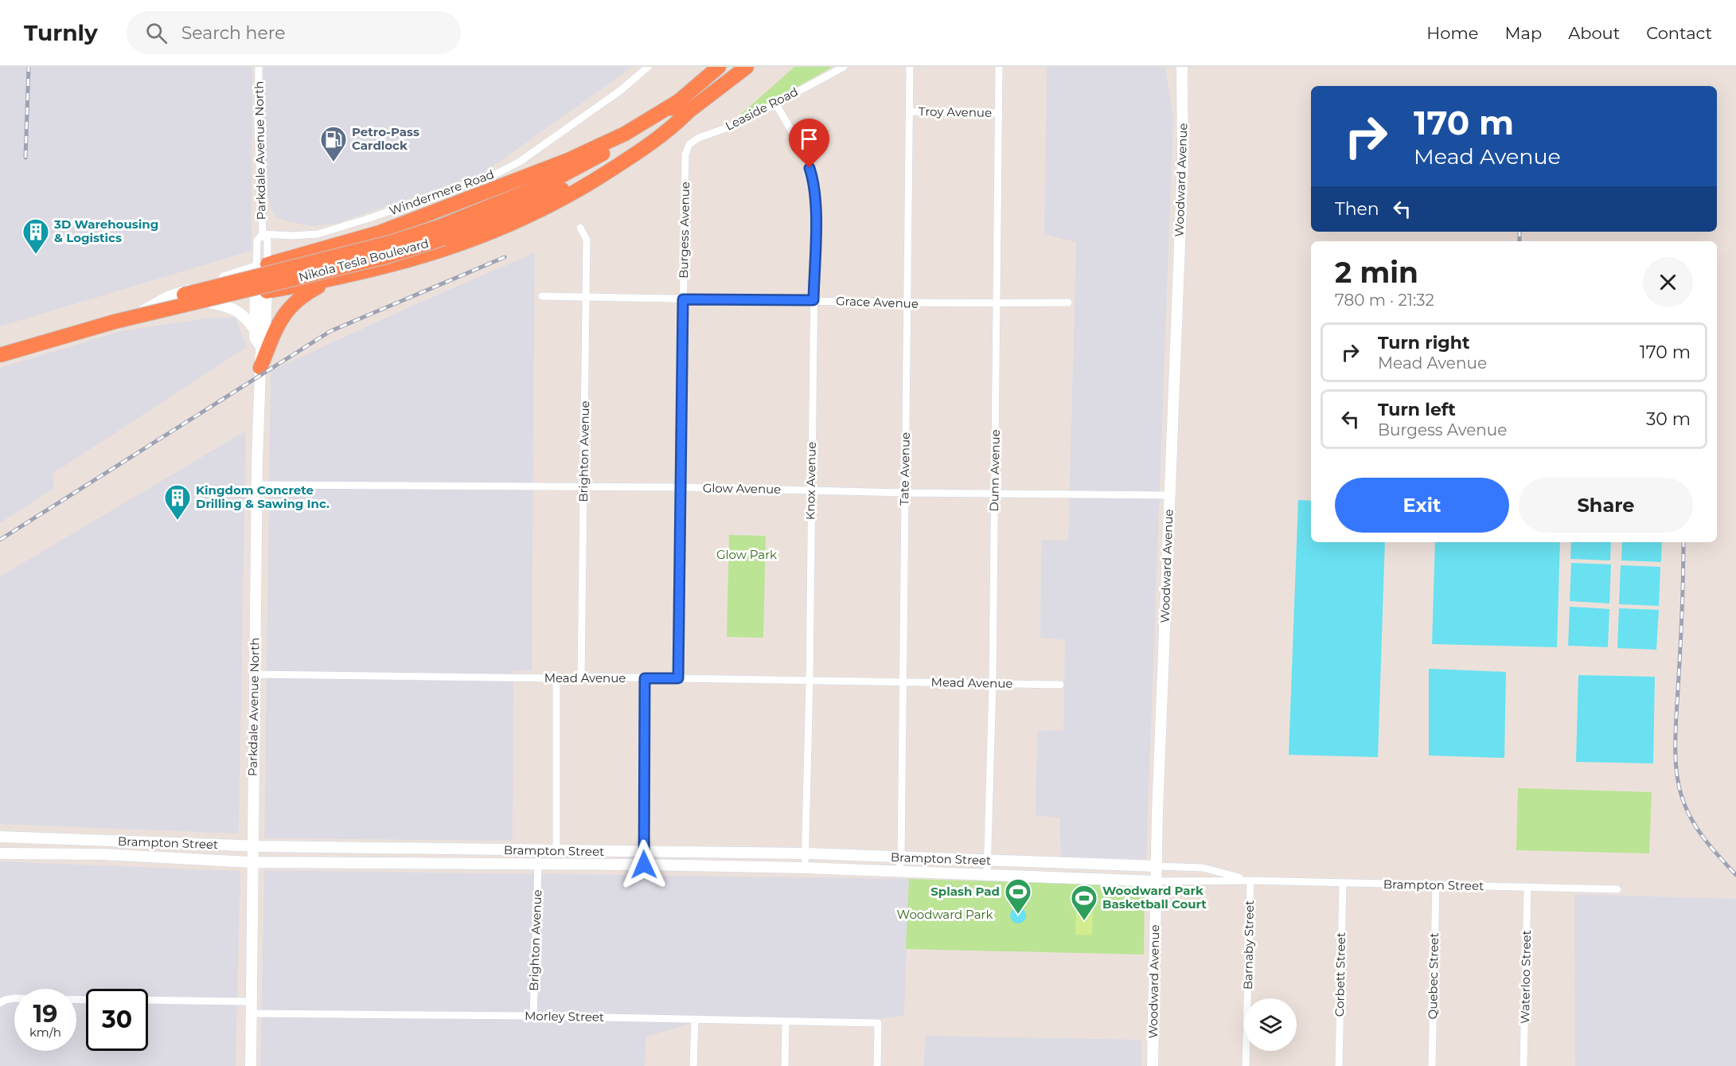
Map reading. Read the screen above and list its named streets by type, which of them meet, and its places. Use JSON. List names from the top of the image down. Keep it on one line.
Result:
{"streets":{"highway":["Nikola Tesla Boulevard"],"main road":["Parkdale Avenue North","Woodward Avenue","Brampton Street"],"street":["Leaside Road","Troy Avenue","Windermere Road","Burgess Avenue","Grace Avenue","Brighton Avenue","Tate Avenue","Dunn Avenue","Knox Avenue","Glow Avenue","Mead Avenue","Barnaby Street","Corbett Street","Quebec Street","Waterloo Street","Morley Street"]},"crossings":[["Leaside Road","Burgess Avenue"],["Leaside Road","Knox Avenue"],["Troy Avenue","Tate Avenue"],["Troy Avenue","Dunn Avenue"],["Parkdale Avenue North","Windermere Road"],["Parkdale Avenue North","Glow Avenue"],["Parkdale Avenue North","Mead Avenue"],["Parkdale Avenue North","Brampton Street"],["Parkdale Avenue North","Morley Street"],["Woodward Avenue","Glow Avenue"],["Woodward Avenue","Brampton Street"],["Burgess Avenue","Grace Avenue"],["Burgess Avenue","Glow Avenue"],["Burgess Avenue","Mead Avenue"],["Grace Avenue","Brighton Avenue"],["Grace Avenue","Tate Avenue"],["Grace Avenue","Dunn Avenue"],["Grace Avenue","Knox Avenue"],["Brighton Avenue","Glow Avenue"],["Brighton Avenue","Mead Avenue"],["Brighton Avenue","Brampton Street"],["Brighton Avenue","Morley Street"],["Tate Avenue","Glow Avenue"],["Tate Avenue","Mead Avenue"],["Tate Avenue","Brampton Street"],["Dunn Avenue","Glow Avenue"],["Dunn Avenue","Mead Avenue"],["Dunn Avenue","Brampton Street"],["Knox Avenue","Glow Avenue"],["Knox Avenue","Mead Avenue"],["Knox Avenue","Brampton Street"],["Brampton Street","Barnaby Street"],["Brampton Street","Corbett Street"],["Brampton Street","Quebec Street"],["Brampton Street","Waterloo Street"]],"parks":["Glow Park","Woodward Park"],"places":{"fuel station":["Petro-Pass Cardlock"],"building":["3D Warehousing & Logistics","Kingdom Concrete Drilling & Sawing Inc."],"sports":["Splash Pad","Woodward Park Basketball Court"]},"page":{"header":"Turnly","search":"Search here","nav":["Home","Map","About","Contact"],"turn":["170 m","Mead Avenue"],"then":"Then","heading":["2 min","780 m · 21:32"],"list":[{"name":"Turn right","note":"Mead Avenue","value":"170 m"},{"name":"Turn left","note":"Burgess Avenue","value":"30 m"}],"buttons":["Exit","Share"],"speed":"19 km/h","limit":"30"}}
